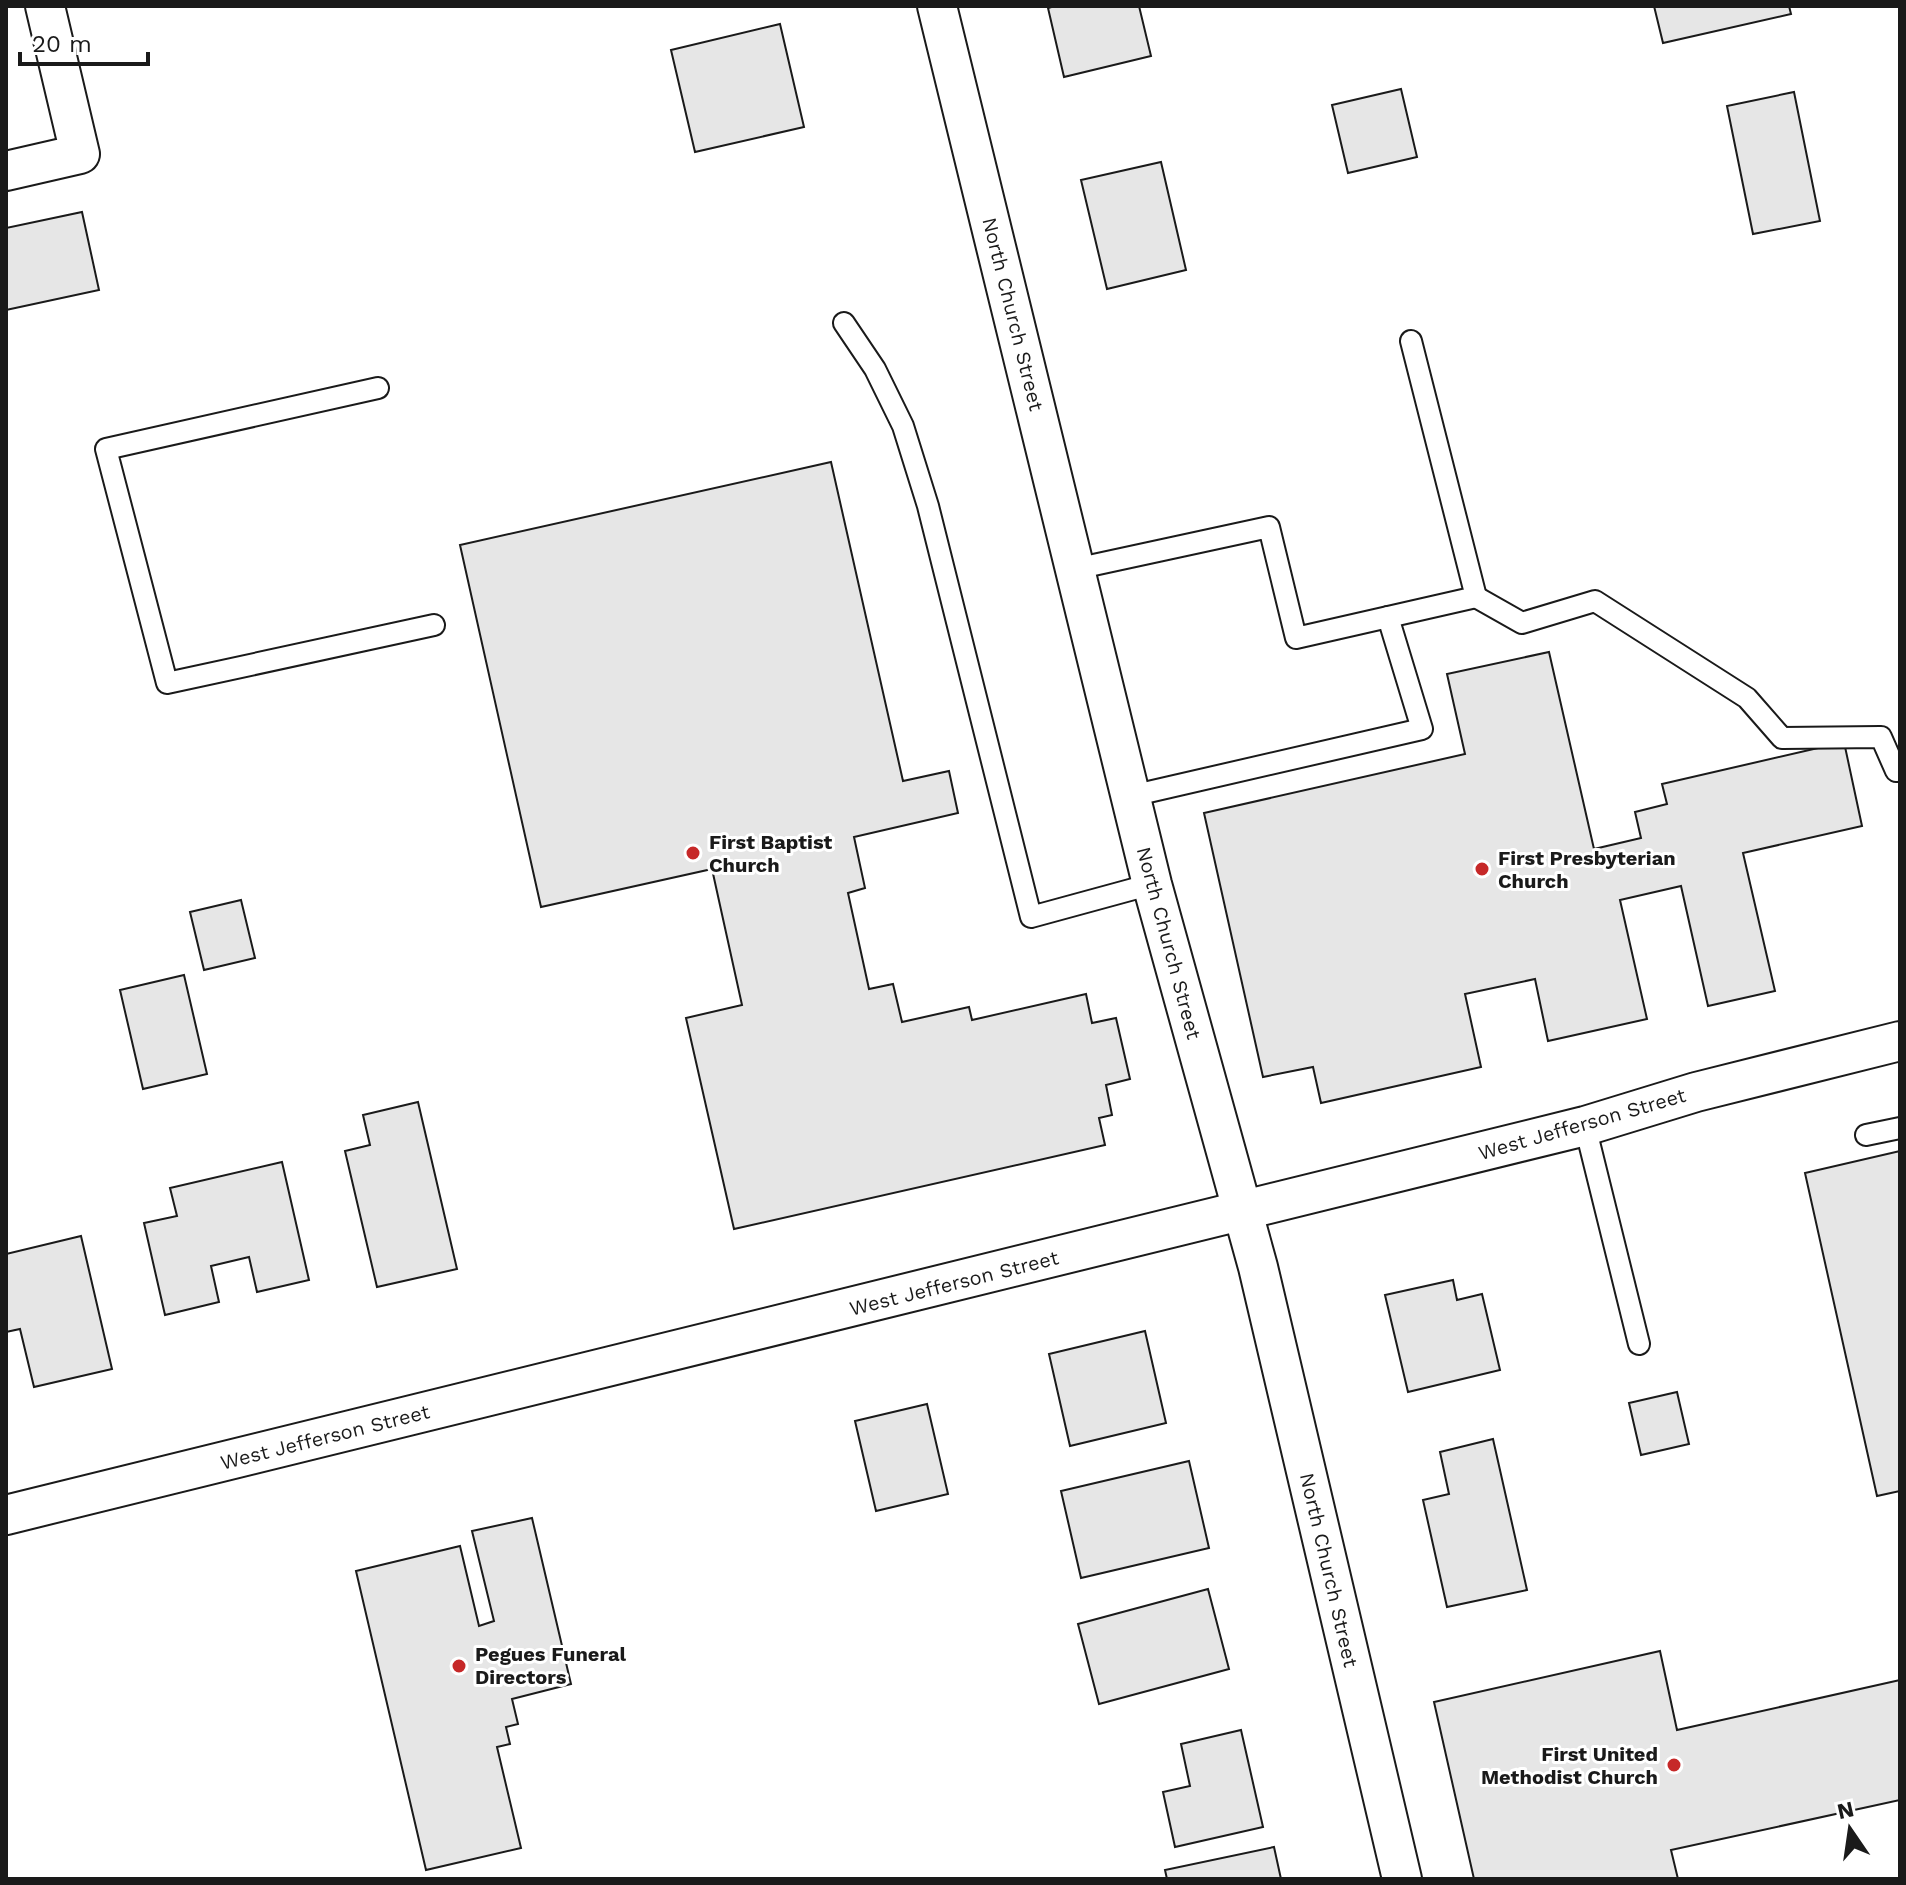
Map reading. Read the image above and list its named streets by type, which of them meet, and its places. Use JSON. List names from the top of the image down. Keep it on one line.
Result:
{"streets":{"street":["North Church Street","West Jefferson Street"]},"crossings":[["North Church Street","West Jefferson Street"]],"places":["First Baptist Church","First Presbyterian Church","Pegues Funeral Directors","First United Methodist Church"],"scale_bar":"20 m","north":"top"}
